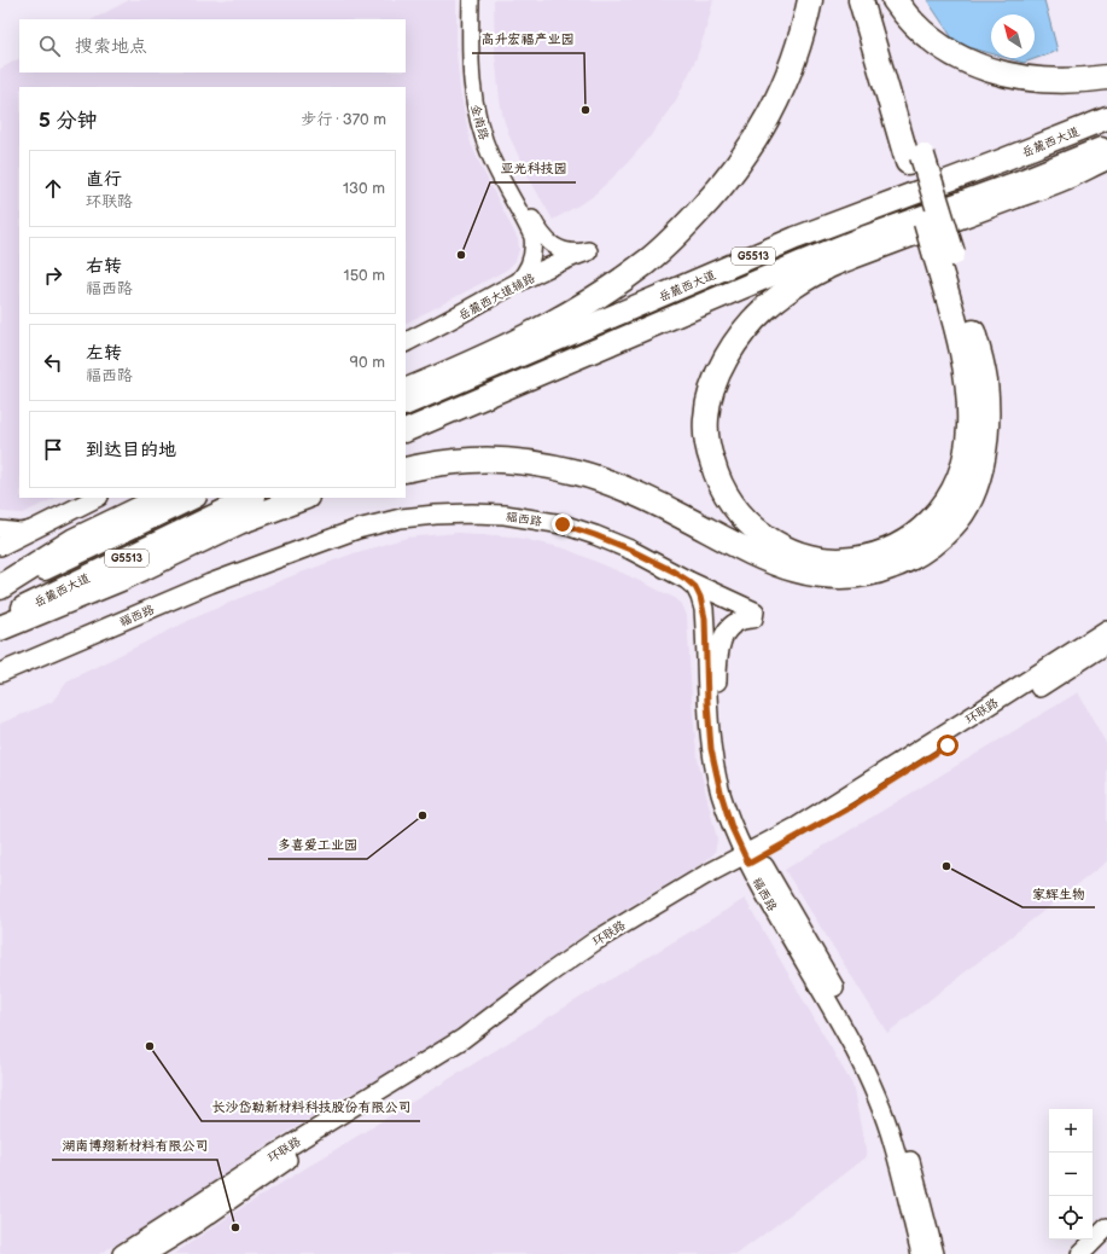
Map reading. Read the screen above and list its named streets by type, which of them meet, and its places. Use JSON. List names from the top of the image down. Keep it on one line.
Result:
{"streets":{"highway":["岳麓西大道","G5513"],"main road":["岳麓西大道辅路","福西路","环联路"],"street":["金南路"]},"crossings":[["金南路","岳麓西大道辅路"],["福西路","环联路"]],"places":["高升宏福产业园","亚光科技园","多喜爱工业园","家辉生物","长沙岱勒新材料科技股份有限公司","湖南博翔新材料有限公司"],"north":"top left","page":{"search":"搜索地点","heading":["5 分钟","步行 · 370 m"],"list":[["直行","环联路","130 m"],["右转","福西路","150 m"],["左转","福西路","90 m"],"到达目的地"],"map_buttons":["+","−"]}}
